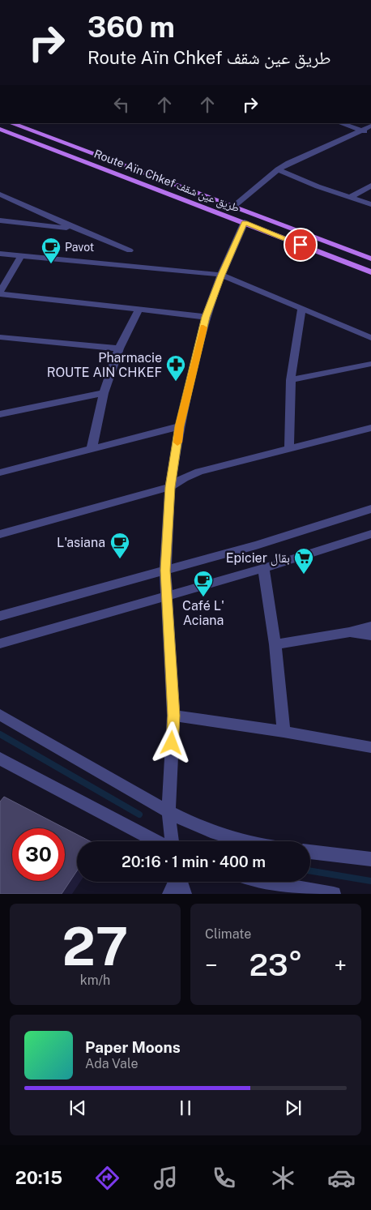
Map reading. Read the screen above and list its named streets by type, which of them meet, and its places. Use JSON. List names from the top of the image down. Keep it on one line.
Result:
{"streets":{"main road":["Route Aïn Chkef طريق عين شقف"]},"places":{"cafe":["Pavot","L'asiana","Café L' Aciana"],"pharmacy":["Pharmacie ROUTE AIN CHKEF"],"supermarket":["Epicier بقال"]},"page":{"turn":["360 m","Route Aïn Chkef طريق عين شقف"],"limit":"30","trip":"20:16 · 1 min · 400 m","tile":[["27","km/h"],"Climate"],"heat":["−","23°","+"],"song":["Paper Moons","Ada Vale"],"tabs":"20:15"}}
